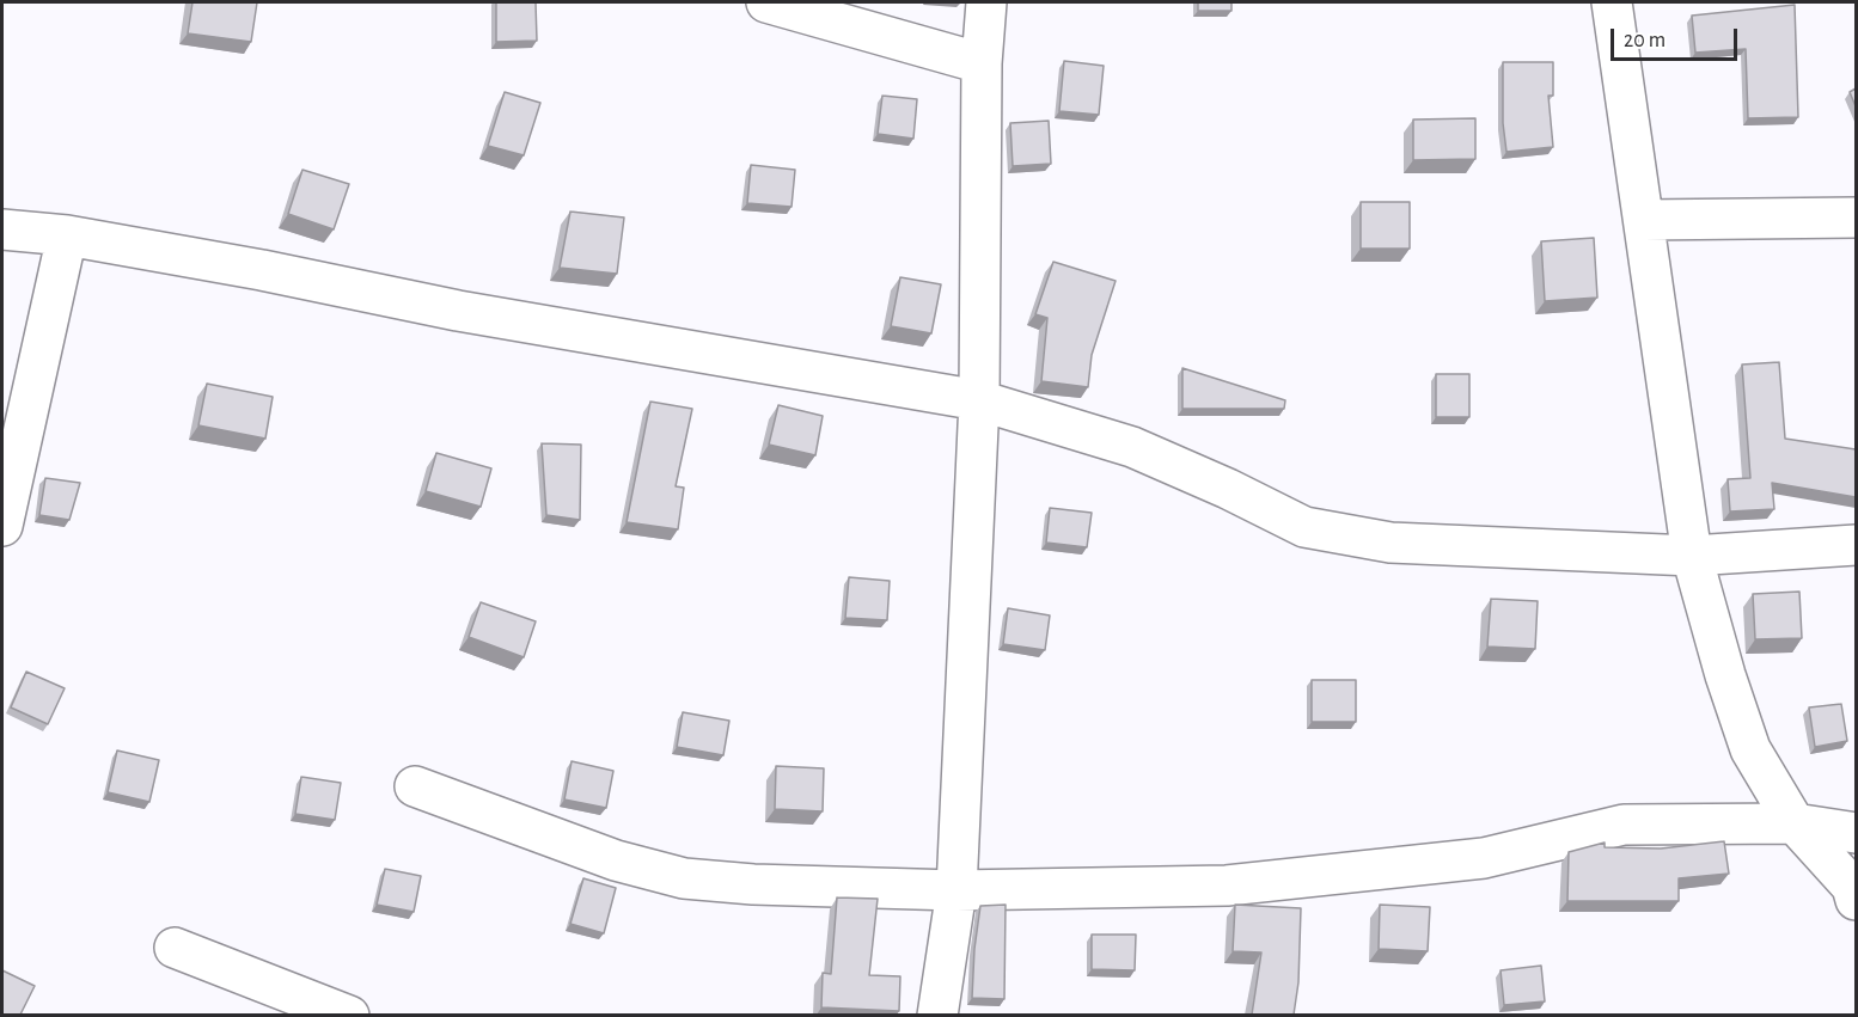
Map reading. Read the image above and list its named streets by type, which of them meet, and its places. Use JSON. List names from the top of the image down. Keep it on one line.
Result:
{"scale_bar":"20 m"}
